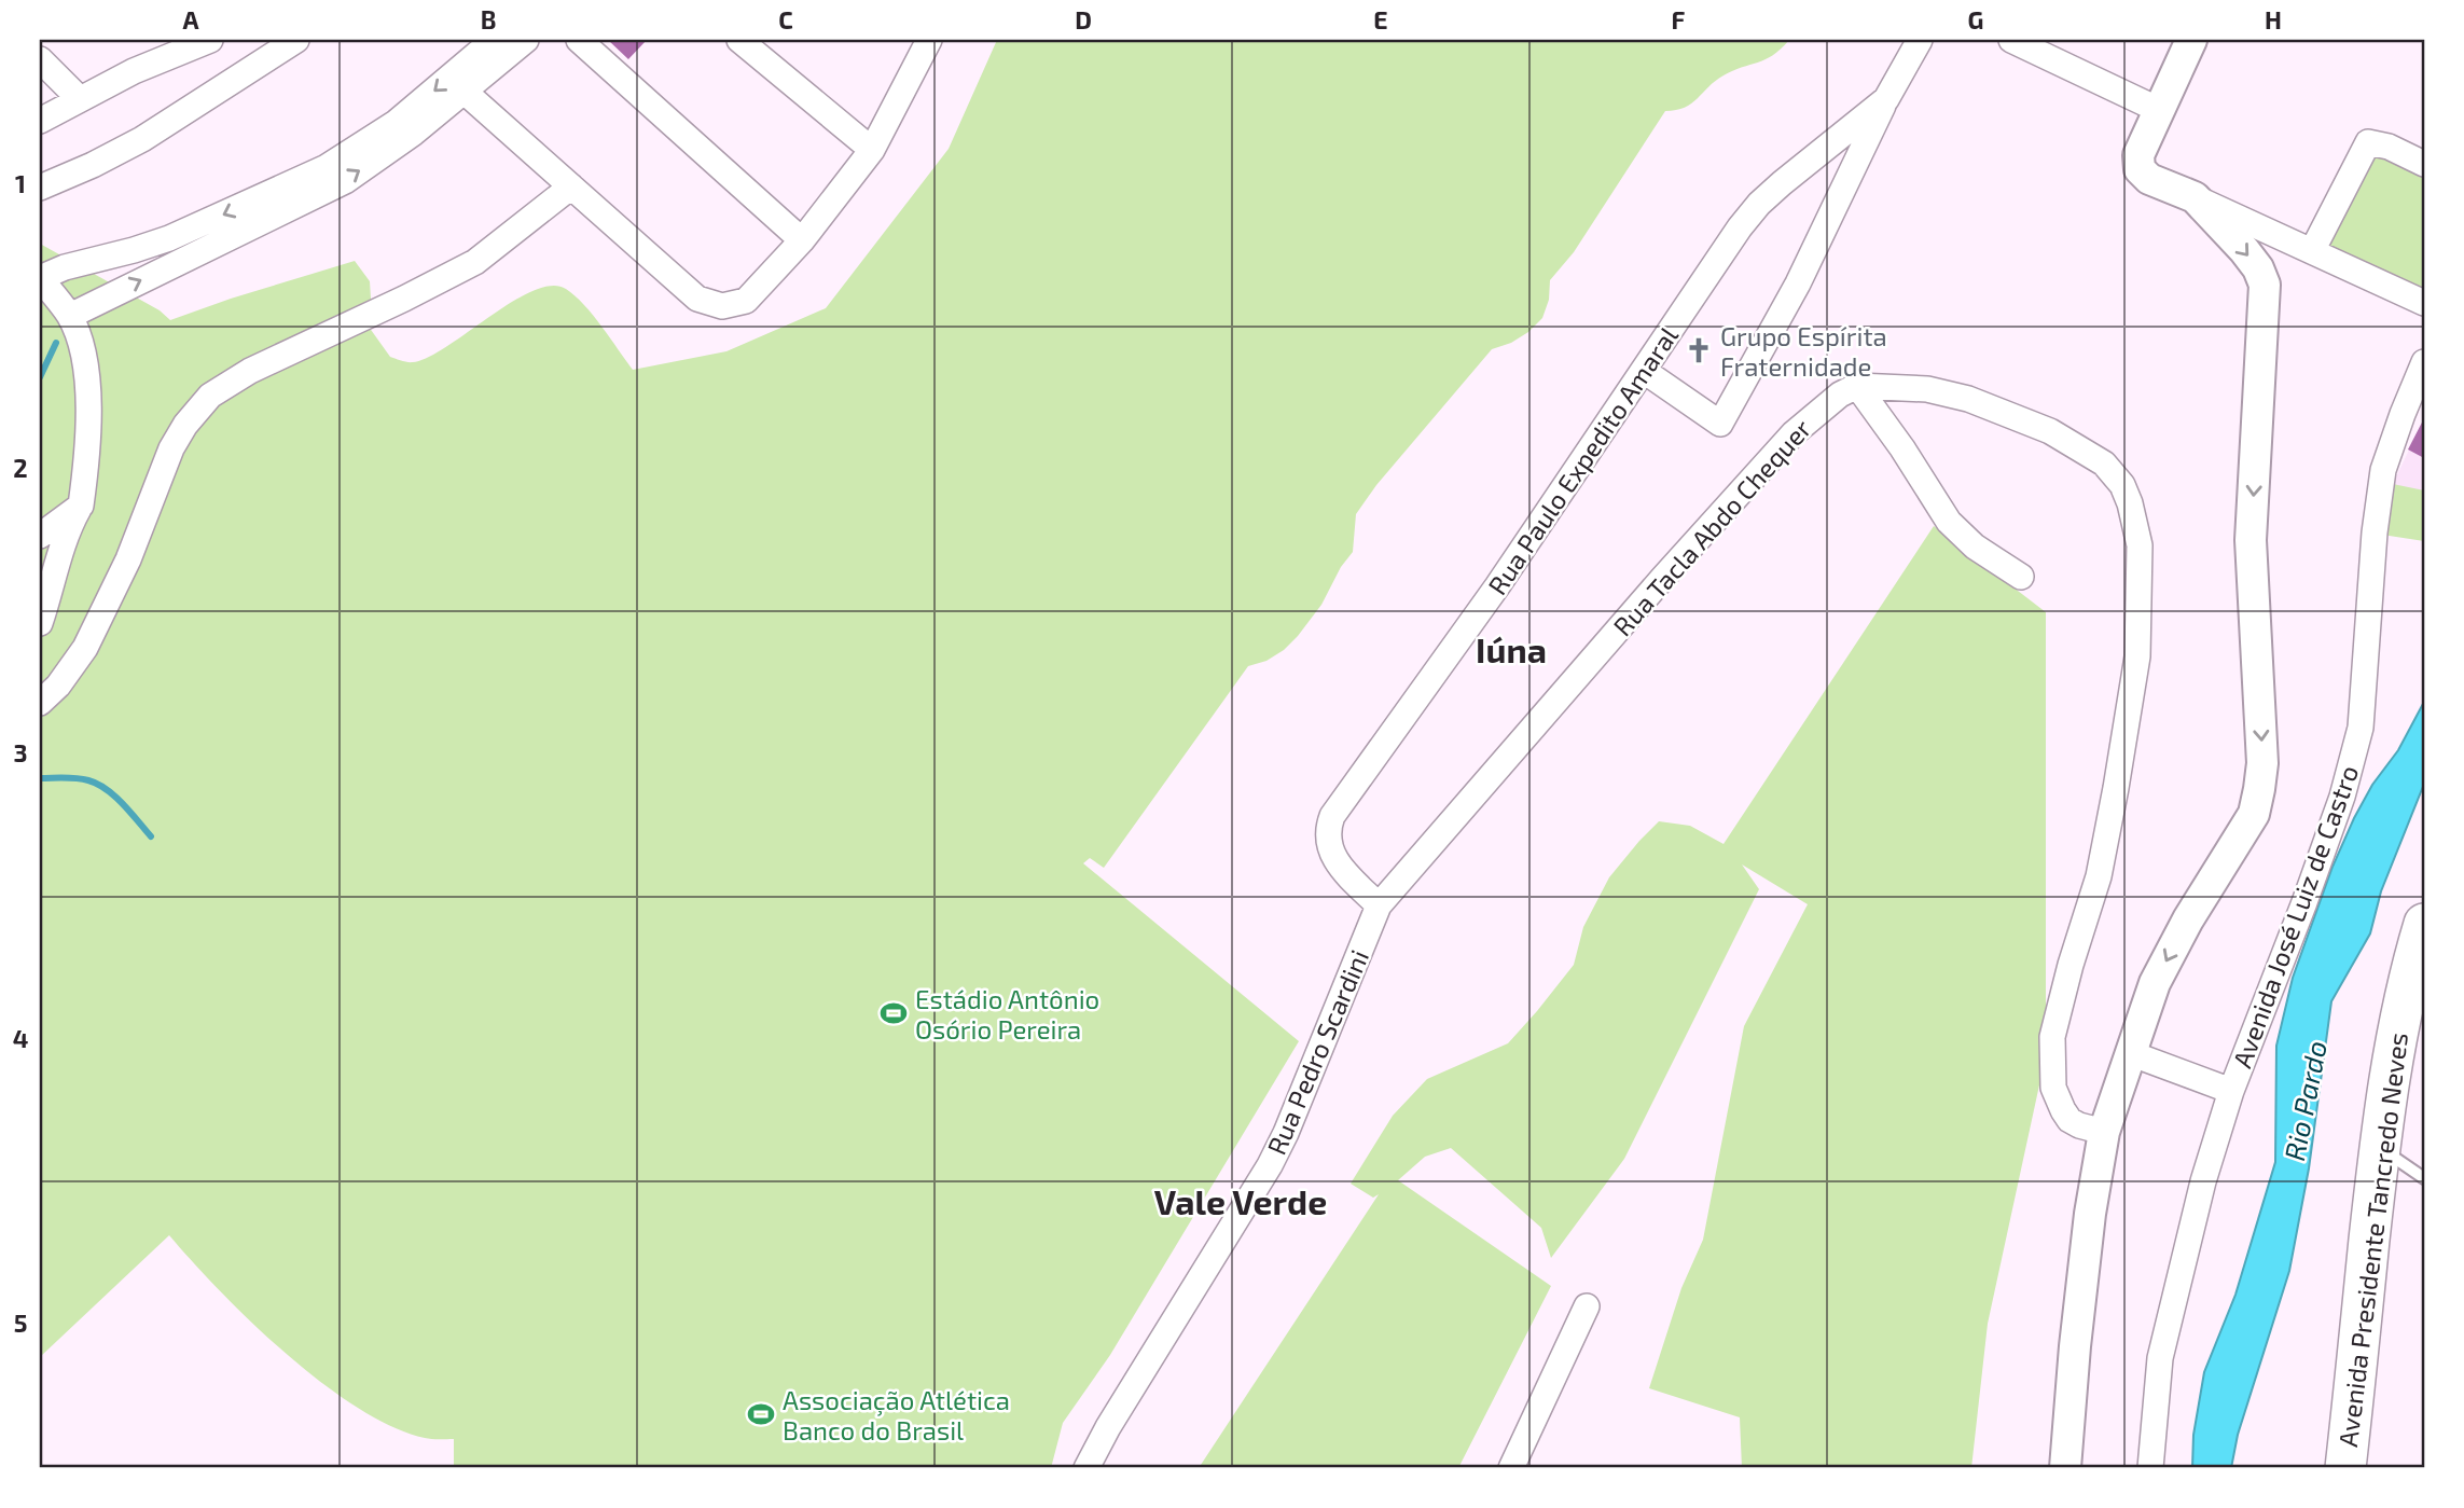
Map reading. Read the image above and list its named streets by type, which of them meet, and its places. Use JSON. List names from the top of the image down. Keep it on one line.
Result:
{"streets":{"main road":["Avenida Presidente Tancredo Neves"],"street":["Rua Paulo Expedito Amaral","Rua Tacla Abdo Chequer","Avenida José Luiz de Castro","Rua Pedro Scardini"]},"crossings":[["Rua Paulo Expedito Amaral","Rua Tacla Abdo Chequer"],["Rua Paulo Expedito Amaral","Rua Pedro Scardini"],["Rua Tacla Abdo Chequer","Rua Pedro Scardini"]],"districts":["Iúna","Vale Verde"],"water":["Rio Pardo"],"places":{"church":["Grupo Espírita Fraternidade"],"sports":["Estádio Antônio Osório Pereira","Associação Atlética Banco do Brasil"]},"grid":{"columns":["A","B","C","D","E","F","G","H"],"rows":["1","2","3","4","5"]}}
